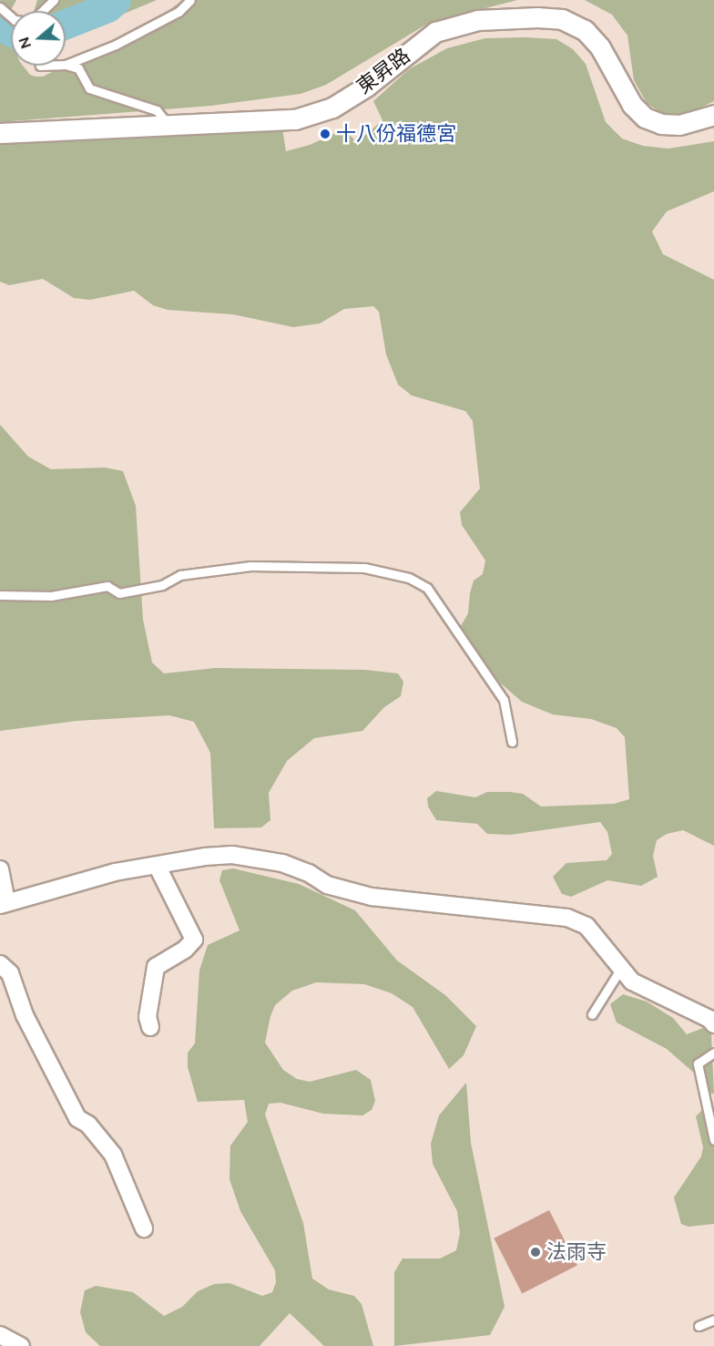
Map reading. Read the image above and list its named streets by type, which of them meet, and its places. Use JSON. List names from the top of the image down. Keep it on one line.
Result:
{"streets":{"street":["東昇路"]},"places":["十八份福德宮","法雨寺"],"north":"left"}
